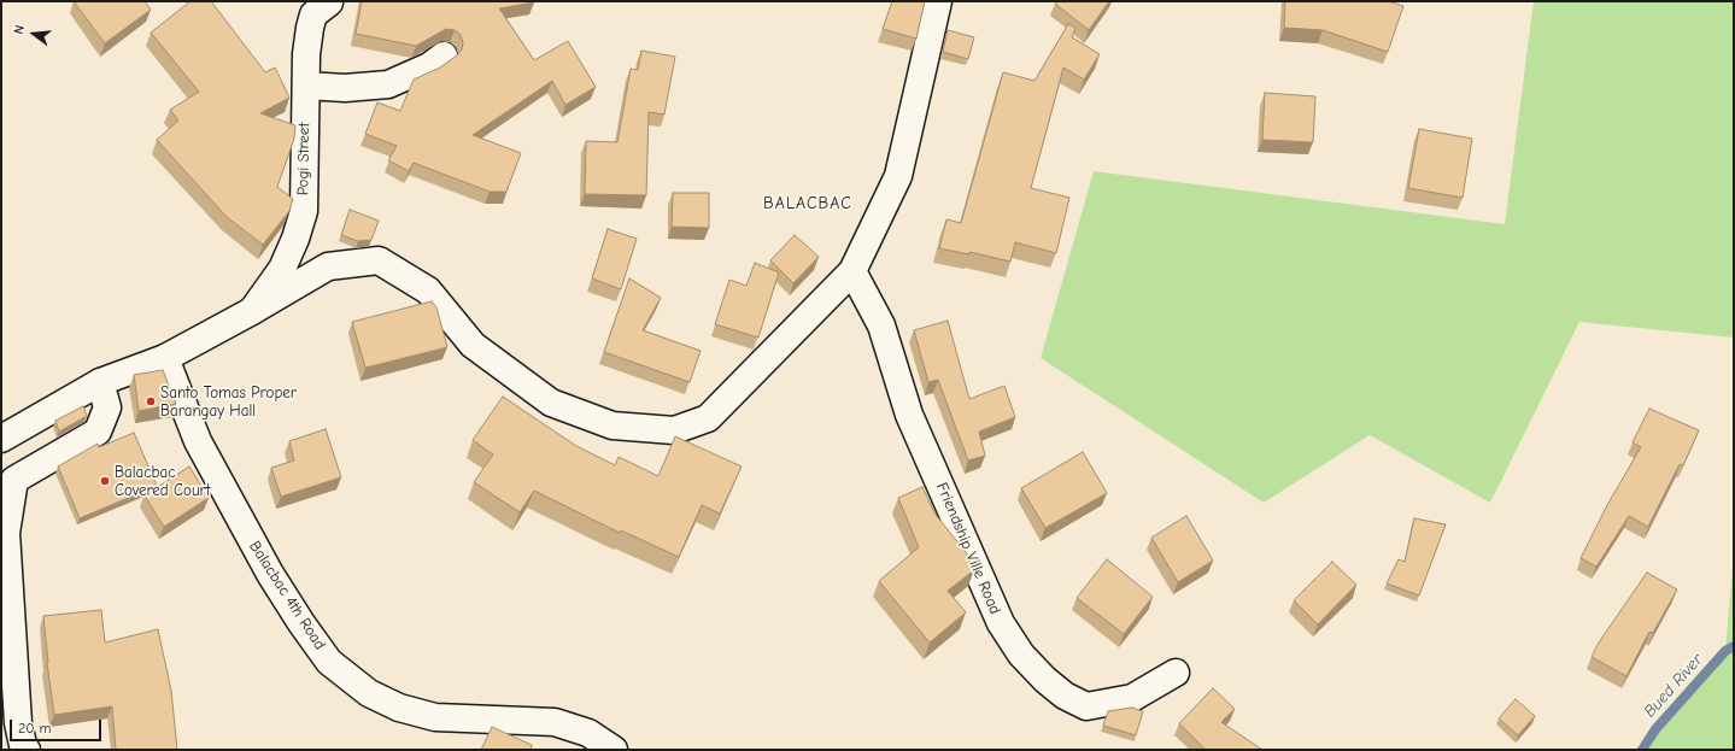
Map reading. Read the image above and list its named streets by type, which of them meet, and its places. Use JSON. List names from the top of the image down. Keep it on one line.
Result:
{"streets":{"street":["Pogi Street","Friendship Ville Road","Balacbac 4th Road"]},"districts":["BALACBAC"],"water":["Bued River"],"places":["Santo Tomas Proper Barangay Hall","Balacbac Covered Court"],"scale_bar":"20 m","north":"left"}
